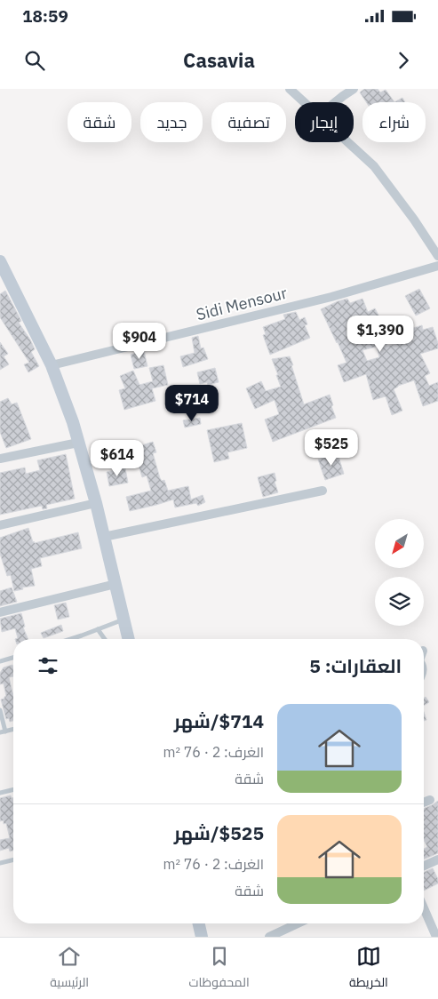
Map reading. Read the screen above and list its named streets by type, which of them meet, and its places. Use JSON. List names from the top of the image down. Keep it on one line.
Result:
{"streets":{"street":["Sidi Mensour"]},"north":"bottom left","page":{"status":"18:59","header":"Casavia","chip":["شراء","إيجار","تصفية","جديد","شقة"],"price":["$1,390","$904","$714","$525","$614"],"heading":"العقارات: 5","list":[{"name":"$714/شهر","note":"الغرف: 2 · 76 m² · شقة"},{"name":"$525/شهر","note":"الغرف: 2 · 76 m² · شقة"}],"tabs":["الخريطة","المحفوظات","الرئيسية"]}}
